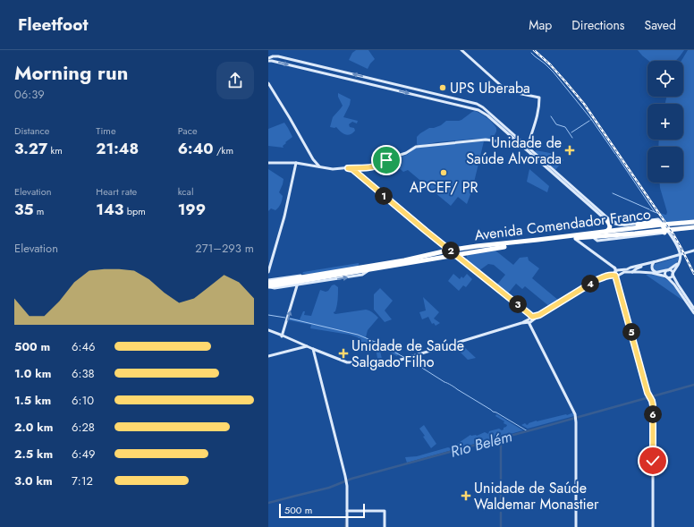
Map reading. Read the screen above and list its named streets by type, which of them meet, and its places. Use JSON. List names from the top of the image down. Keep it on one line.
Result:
{"streets":{"highway":["Avenida Comendador Franco"]},"water":["Rio Belém"],"places":{"other":["UPS Uberaba","APCEF/ PR"],"health":["Unidade de Saúde Alvorada","Unidade de Saúde Salgado Filho","Unidade de Saúde Waldemar Monastier"]},"scale_bar":"500 m","page":{"header":"Fleetfoot","nav":["Map","Directions","Saved"],"heading":["Morning run","06:39"],"map_buttons":["+","−"],"stats":[["Distance","3.27 km"],["Time","21:48"],["Pace","6:40 /km"],["Elevation","35 m"],["Heart rate","143 bpm"],["kcal","199"]],"pins":["1","2","4","3","5","6"],"chart":["Elevation","271–293 m"],"list":[{"name":"500 m","note":"6:46"},{"name":"1.0 km","note":"6:38"},{"name":"1.5 km","note":"6:10"},{"name":"2.0 km","note":"6:28"},{"name":"2.5 km","note":"6:49"},{"name":"3.0 km","note":"7:12"}],"scale":"500 m"}}
